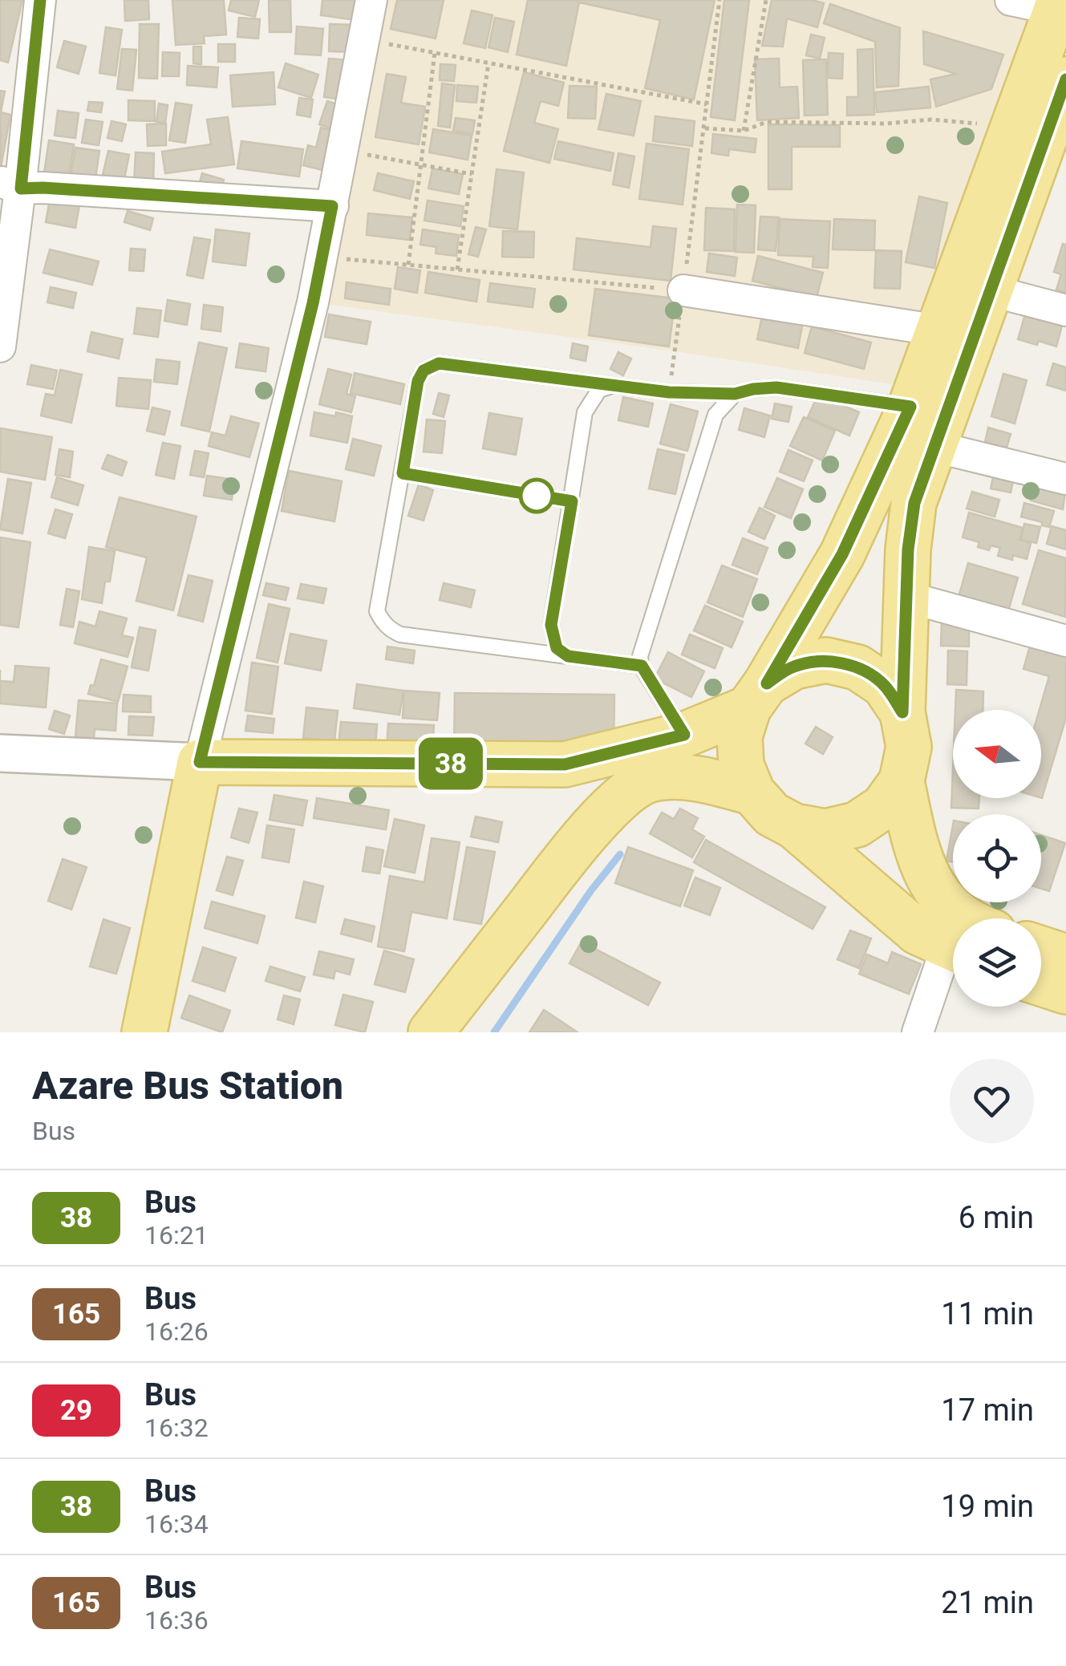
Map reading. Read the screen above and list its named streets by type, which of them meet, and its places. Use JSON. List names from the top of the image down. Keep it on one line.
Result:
{"lines":["bus line 38"],"north":"left","page":{"on_map":"38","heading":["Azare Bus Station","Bus"],"list":[{"mark":"38","name":"Bus","note":"16:21","value":"6 min"},{"mark":"165","name":"Bus","note":"16:26","value":"11 min"},{"mark":"29","name":"Bus","note":"16:32","value":"17 min"},{"mark":"38","name":"Bus","note":"16:34","value":"19 min"},{"mark":"165","name":"Bus","note":"16:36","value":"21 min"}]}}
